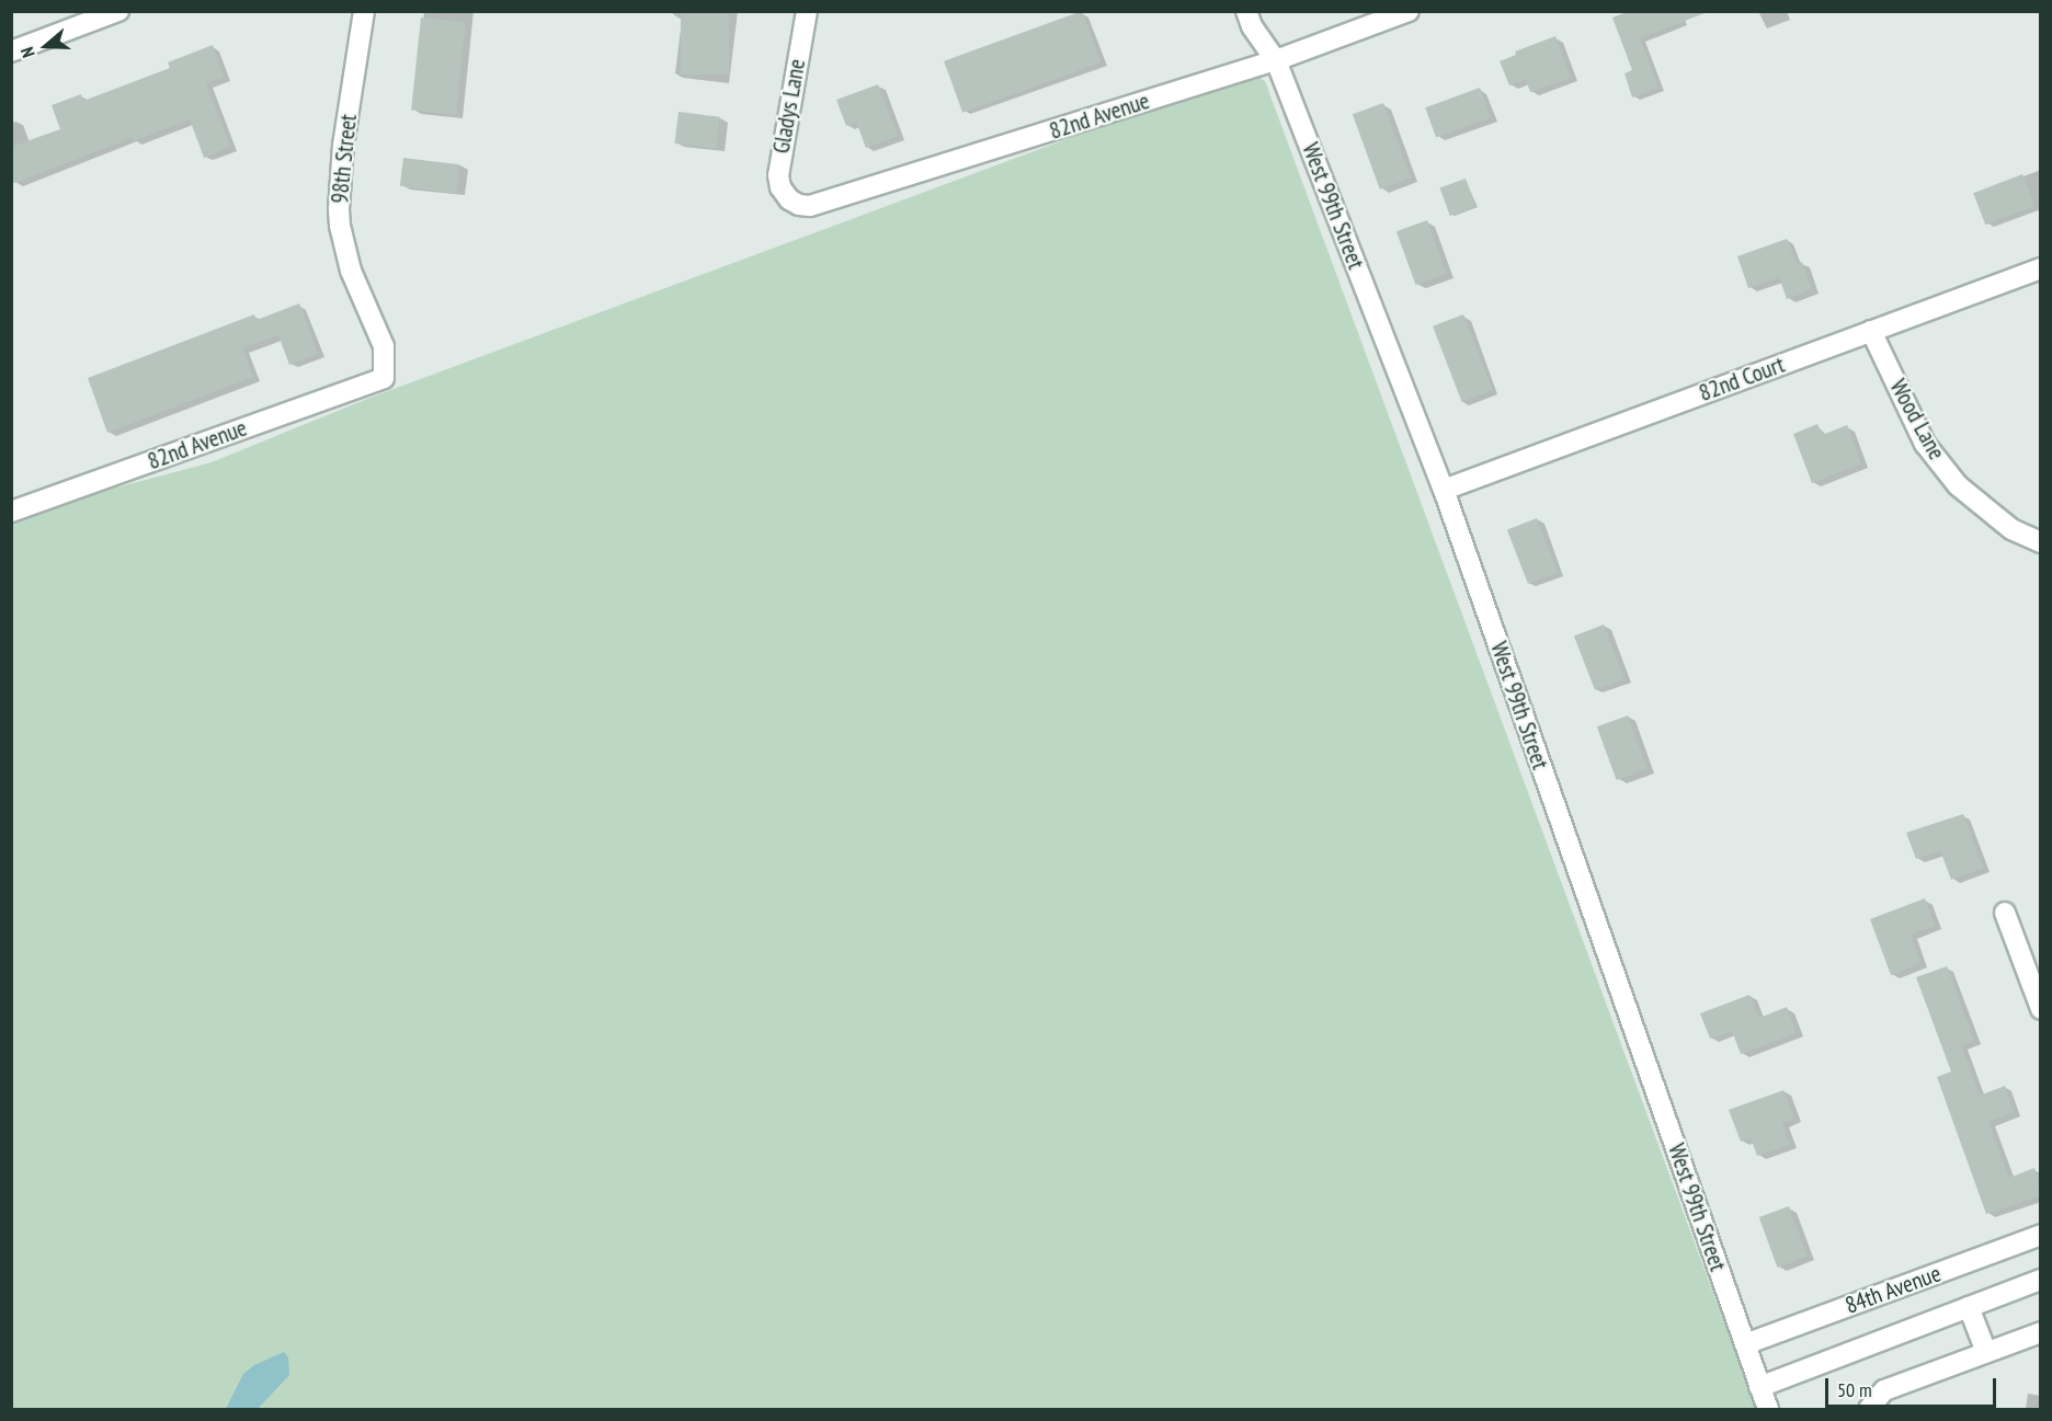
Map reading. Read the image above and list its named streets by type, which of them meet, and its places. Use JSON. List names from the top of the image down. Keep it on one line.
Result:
{"streets":{"street":["Gladys Lane","82nd Avenue","98th Street","West 99th Street","82nd Court","Wood Lane","84th Avenue"]},"crossings":[["Gladys Lane","82nd Avenue"],["82nd Avenue","98th Street"],["82nd Avenue","West 99th Street"],["West 99th Street","82nd Court"],["West 99th Street","84th Avenue"],["82nd Court","Wood Lane"]],"scale_bar":"50 m","north":"left"}
